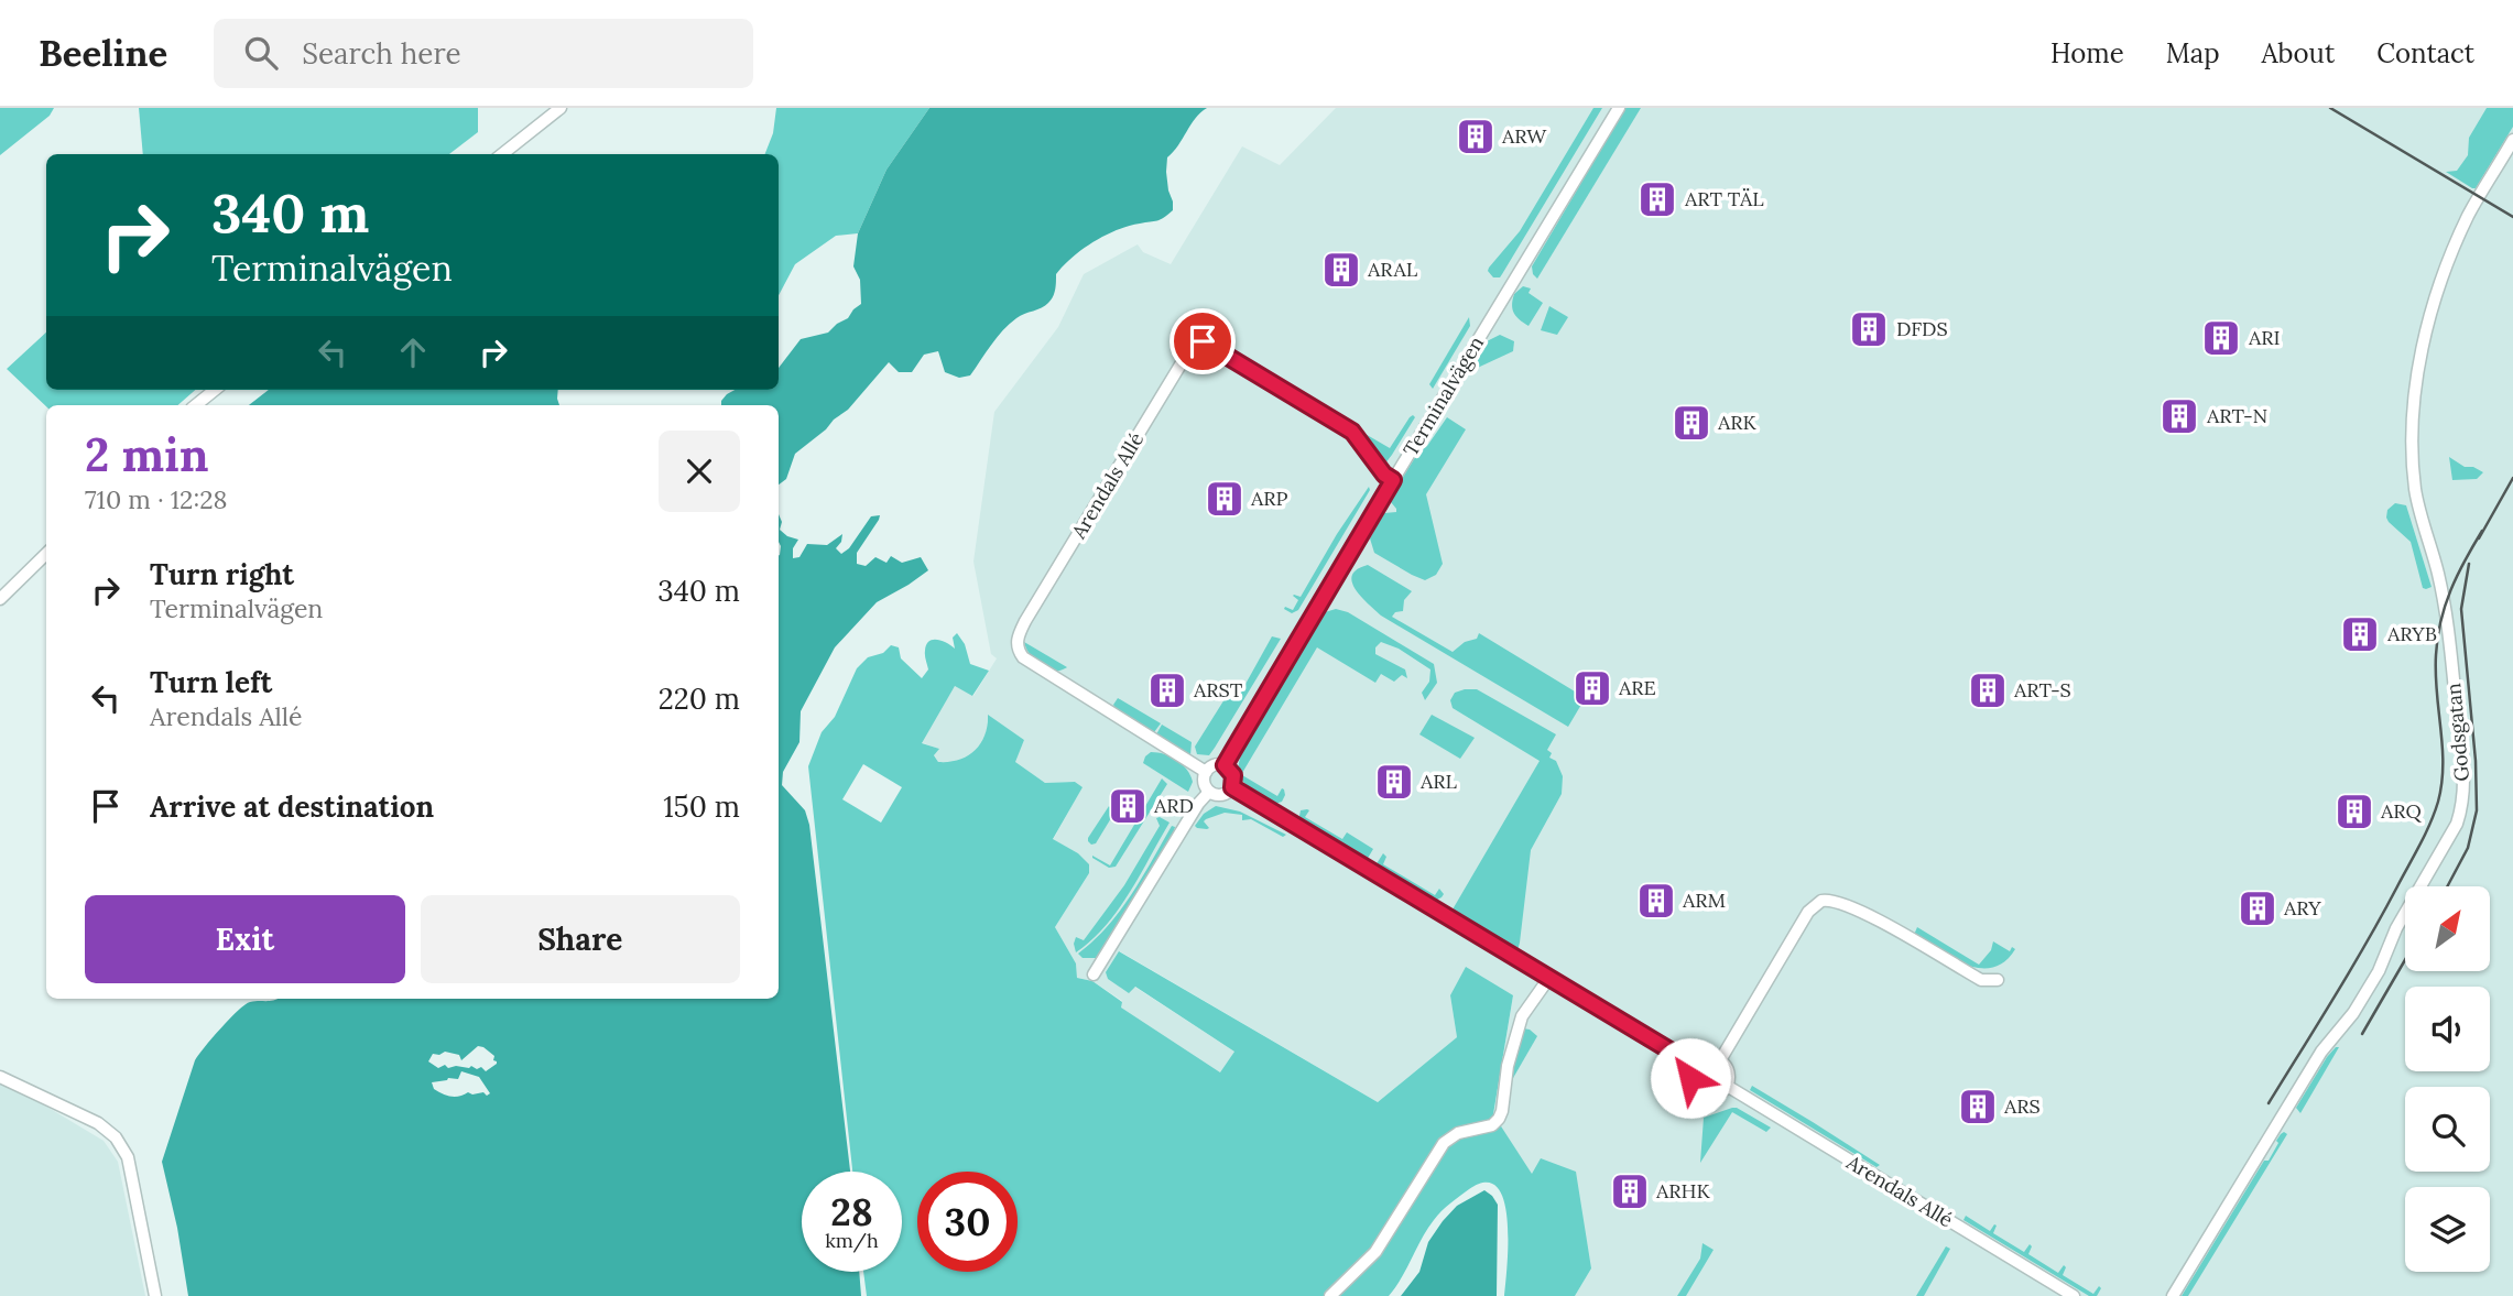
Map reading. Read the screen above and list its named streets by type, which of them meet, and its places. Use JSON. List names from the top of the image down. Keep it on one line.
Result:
{"streets":{"street":["Terminalvägen","Arendals Allé","Godsgatan"]},"crossings":[["Terminalvägen","Arendals Allé"]],"places":{"building":["ARW","ART TÄL","ARAL","DFDS","ARI","ART-N","ARK","ARP","ARYB","ARE","ARST","ART-S","ARL","ARD","ARQ","ARM","ARY","ARS","ARHK"]},"north":"top right","page":{"header":"Beeline","search":"Search here","nav":["Home","Map","About","Contact"],"turn":["340 m","Terminalvägen"],"heading":["2 min","710 m · 12:28"],"list":[{"name":"Turn right","note":"Terminalvägen","value":"340 m"},{"name":"Turn left","note":"Arendals Allé","value":"220 m"},{"name":"Arrive at destination","value":"150 m"}],"buttons":["Exit","Share"],"speed":"28 km/h","limit":"30"}}
